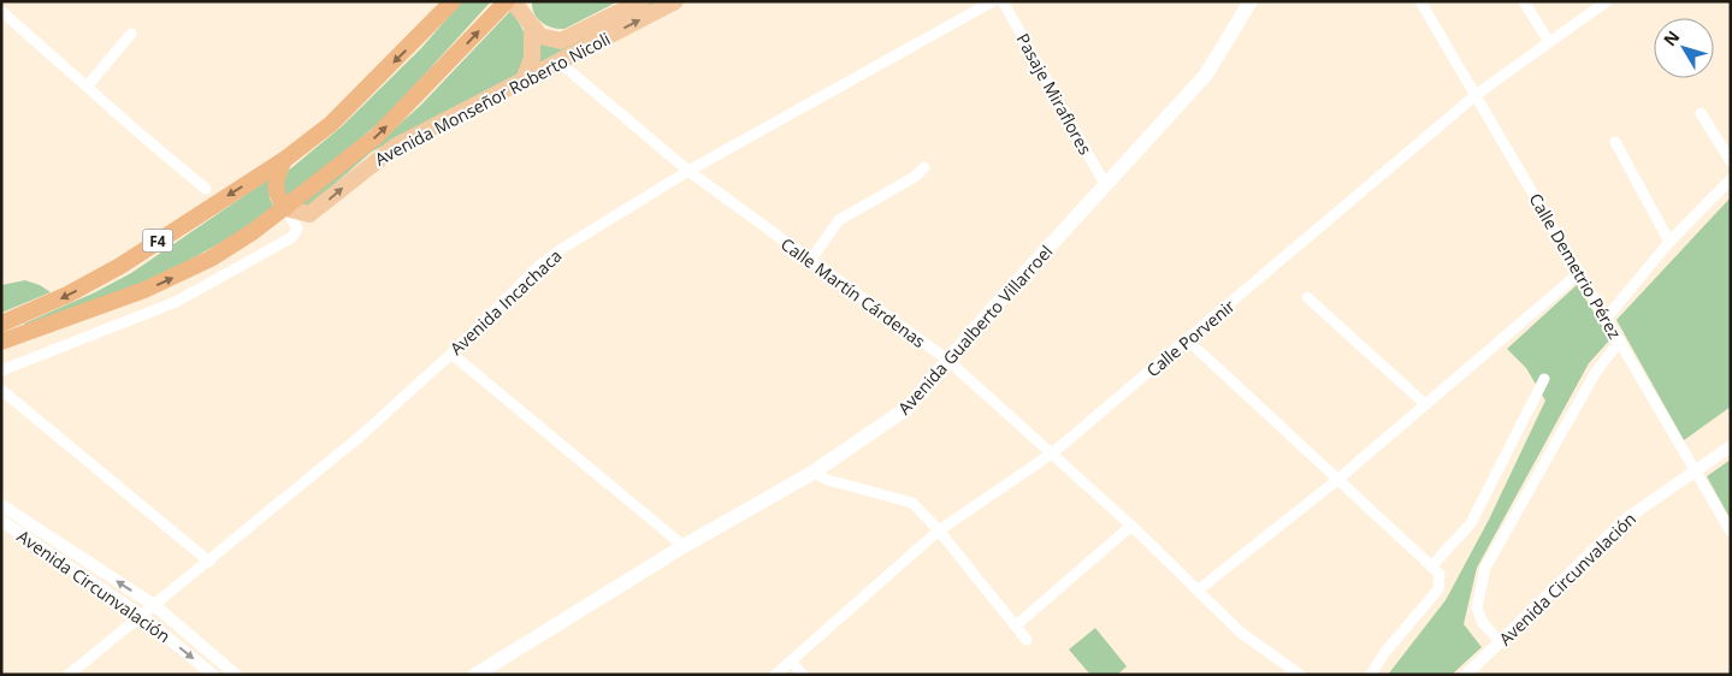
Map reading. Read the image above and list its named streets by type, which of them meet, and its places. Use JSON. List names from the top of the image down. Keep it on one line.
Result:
{"streets":{"highway":["F4"],"main road":["Avenida Monseñor Roberto Nicoli","Avenida Gualberto Villarroel"],"street":["Pasaje Miraflores","Calle Demetrio Pérez","Calle Martín Cárdenas","Avenida Incachaca","Calle Porvenir","Avenida Circunvalación"]},"crossings":[["Pasaje Miraflores","Avenida Gualberto Villarroel"],["Avenida Monseñor Roberto Nicoli","F4"],["Avenida Monseñor Roberto Nicoli","Calle Martín Cárdenas"],["Calle Demetrio Pérez","Calle Porvenir"],["Calle Demetrio Pérez","Avenida Circunvalación"],["Calle Martín Cárdenas","Avenida Incachaca"],["Calle Martín Cárdenas","Avenida Gualberto Villarroel"],["Calle Martín Cárdenas","Calle Porvenir"],["Avenida Incachaca","Avenida Circunvalación"]],"one_way":["Avenida Monseñor Roberto Nicoli"],"north":"top left"}
